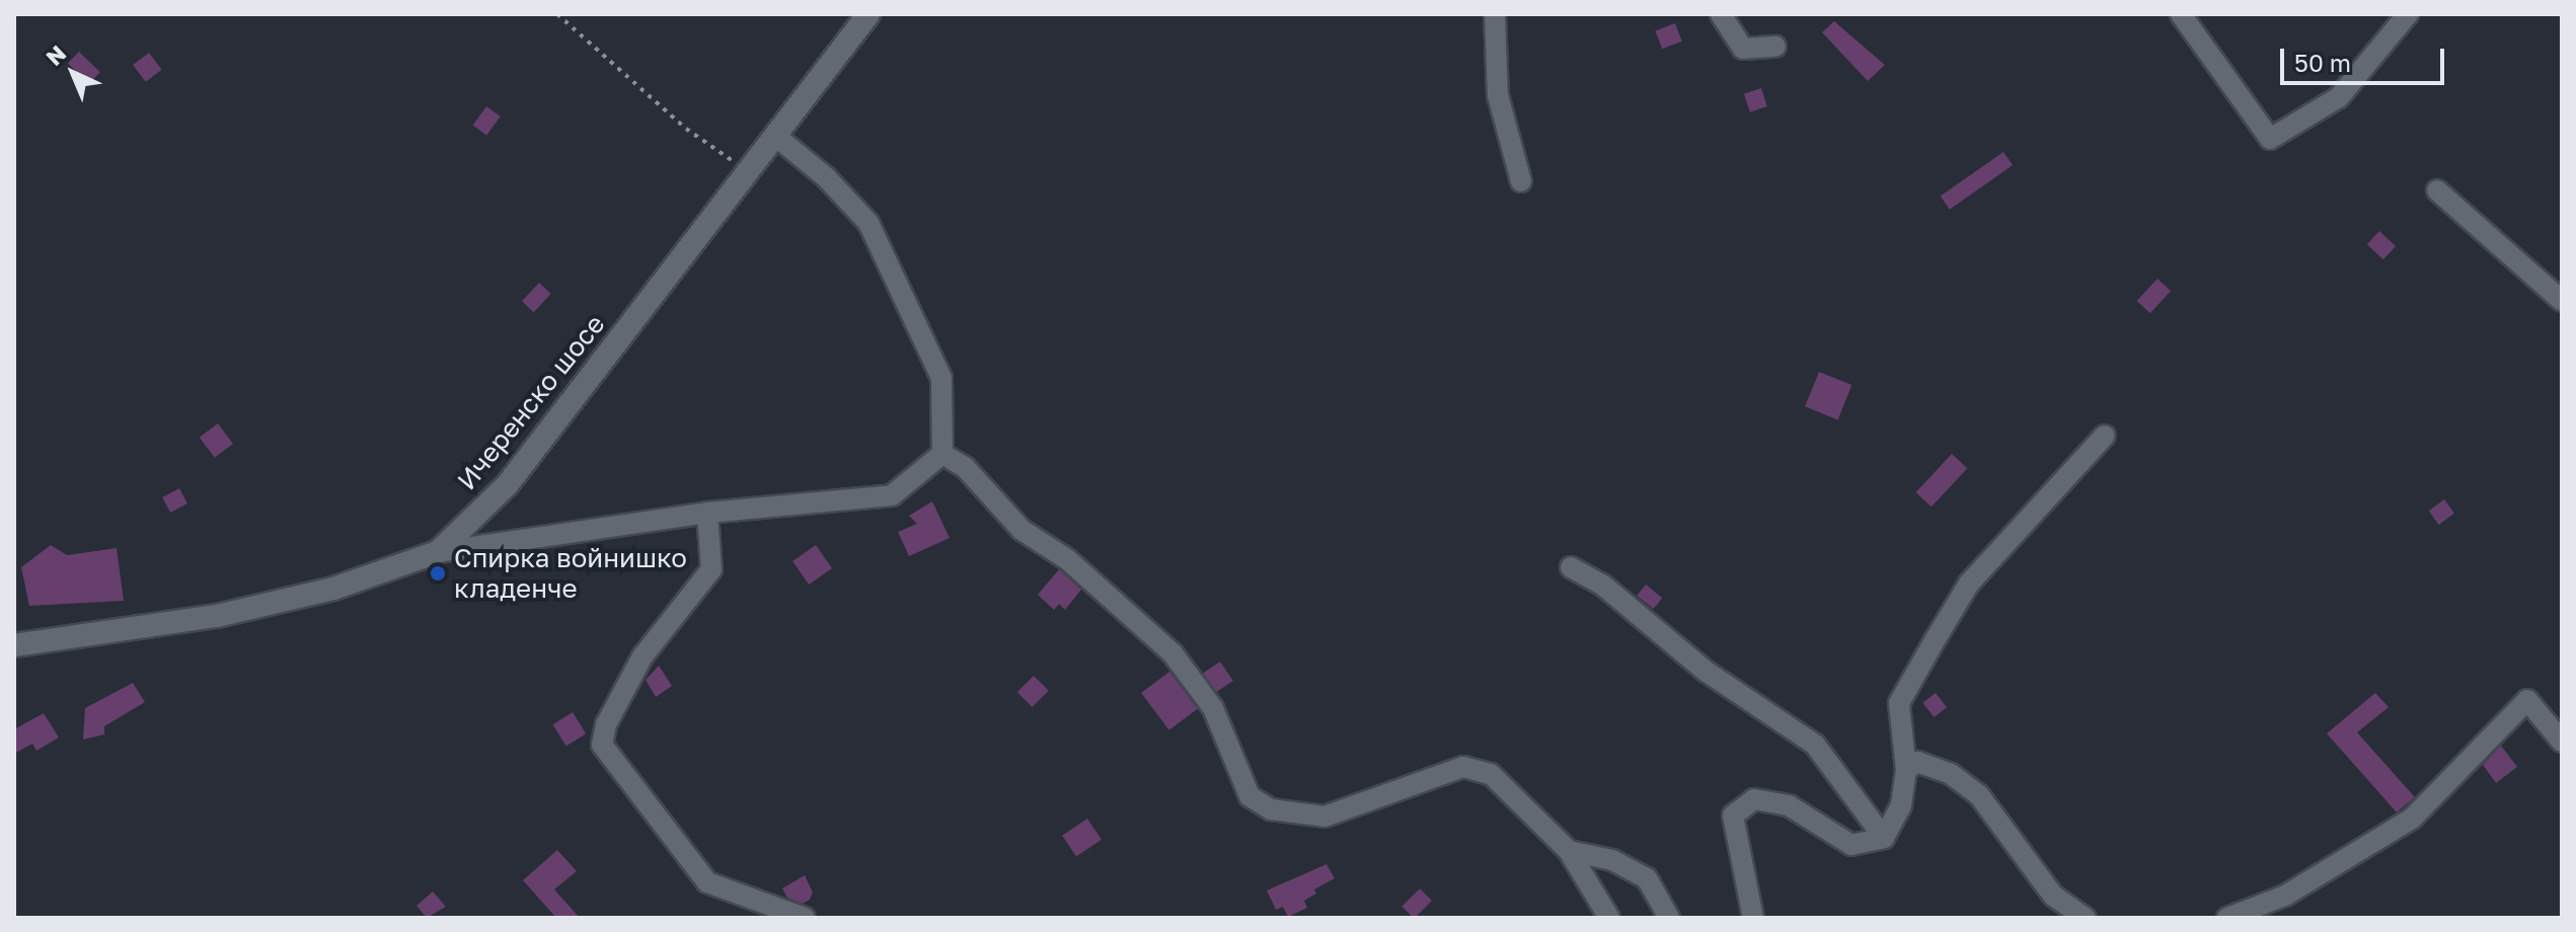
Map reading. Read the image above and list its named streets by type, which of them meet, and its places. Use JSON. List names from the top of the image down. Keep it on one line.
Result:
{"streets":{"street":["Ичеренско шосе"]},"places":["Спирка войнишко кладенче"],"scale_bar":"50 m","north":"top left"}
